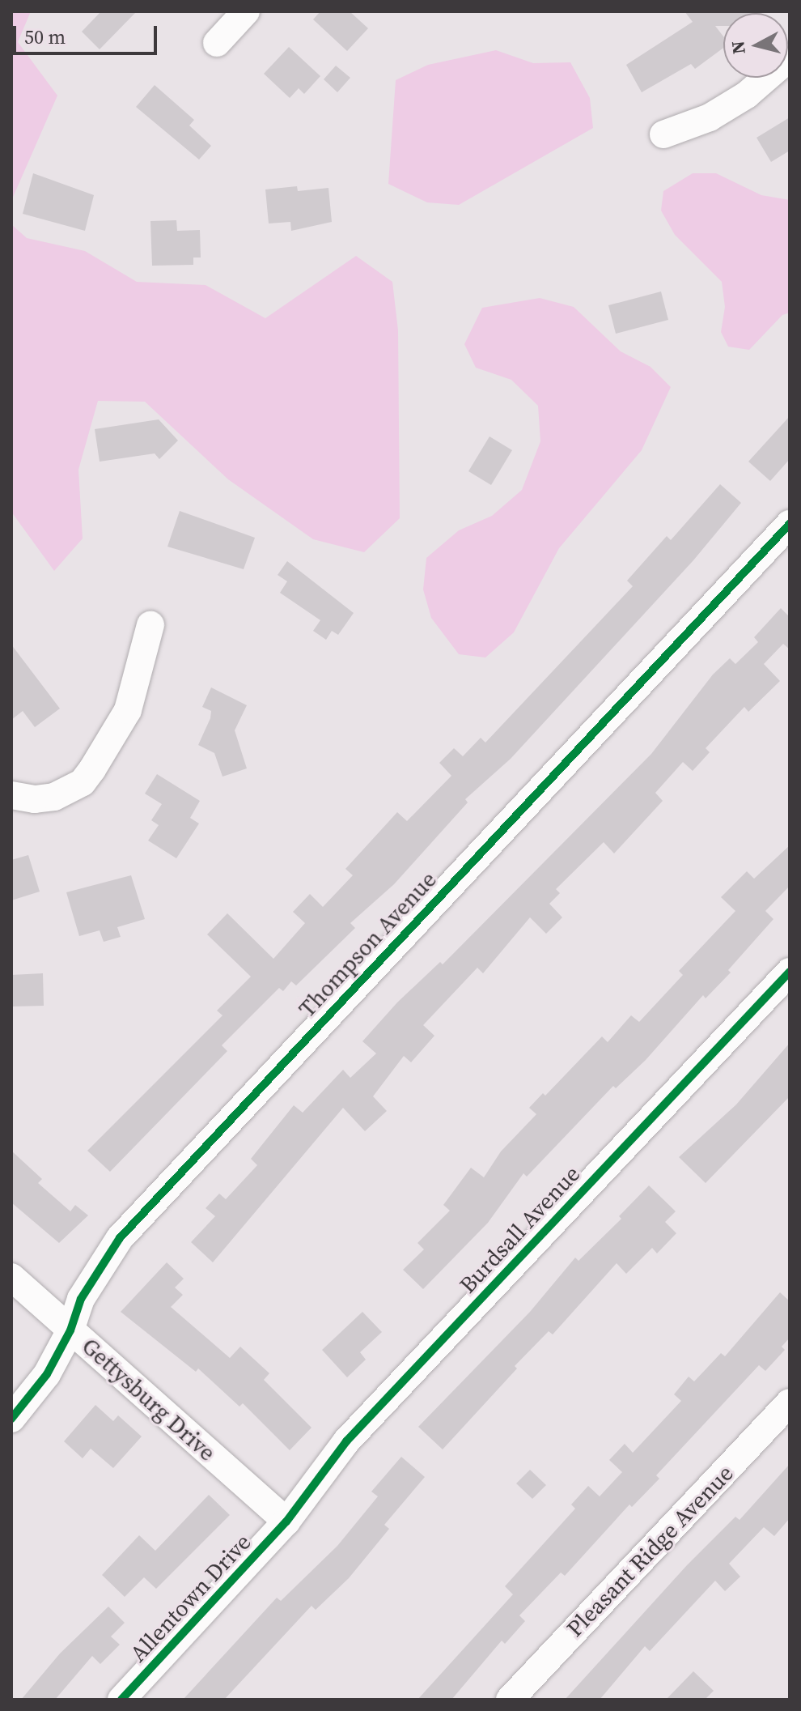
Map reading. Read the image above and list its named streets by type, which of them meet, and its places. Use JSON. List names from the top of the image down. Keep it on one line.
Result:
{"streets":{"street":["Thompson Avenue","Burdsall Avenue","Gettysburg Drive","Pleasant Ridge Avenue","Allentown Drive"]},"crossings":[["Thompson Avenue","Gettysburg Drive"],["Burdsall Avenue","Gettysburg Drive"],["Burdsall Avenue","Allentown Drive"],["Gettysburg Drive","Allentown Drive"]],"scale_bar":"50 m","north":"left"}
